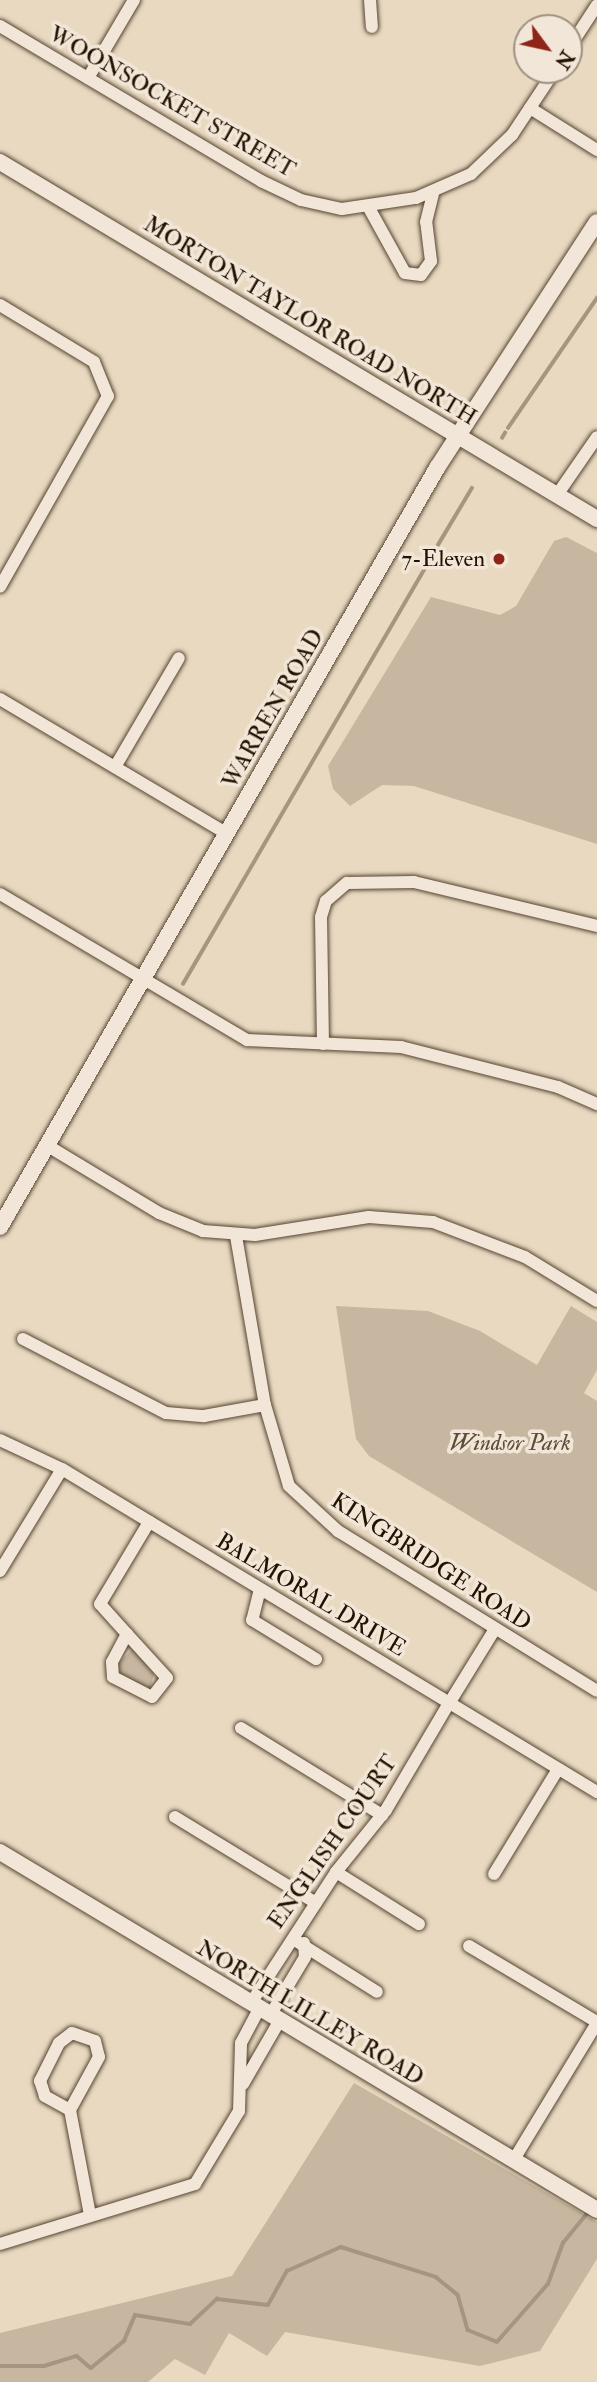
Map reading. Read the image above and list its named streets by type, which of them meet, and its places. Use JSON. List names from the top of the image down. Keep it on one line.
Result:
{"streets":{"street":["WOONSOCKET STREET","MORTON TAYLOR ROAD NORTH","WARREN ROAD","KINGBRIDGE ROAD","BALMORAL DRIVE","ENGLISH COURT","NORTH LILLEY ROAD"]},"crossings":[["MORTON TAYLOR ROAD NORTH","WARREN ROAD"],["KINGBRIDGE ROAD","ENGLISH COURT"],["BALMORAL DRIVE","ENGLISH COURT"],["ENGLISH COURT","NORTH LILLEY ROAD"]],"parks":["Windsor Park"],"places":["7-Eleven"],"north":"bottom right"}
